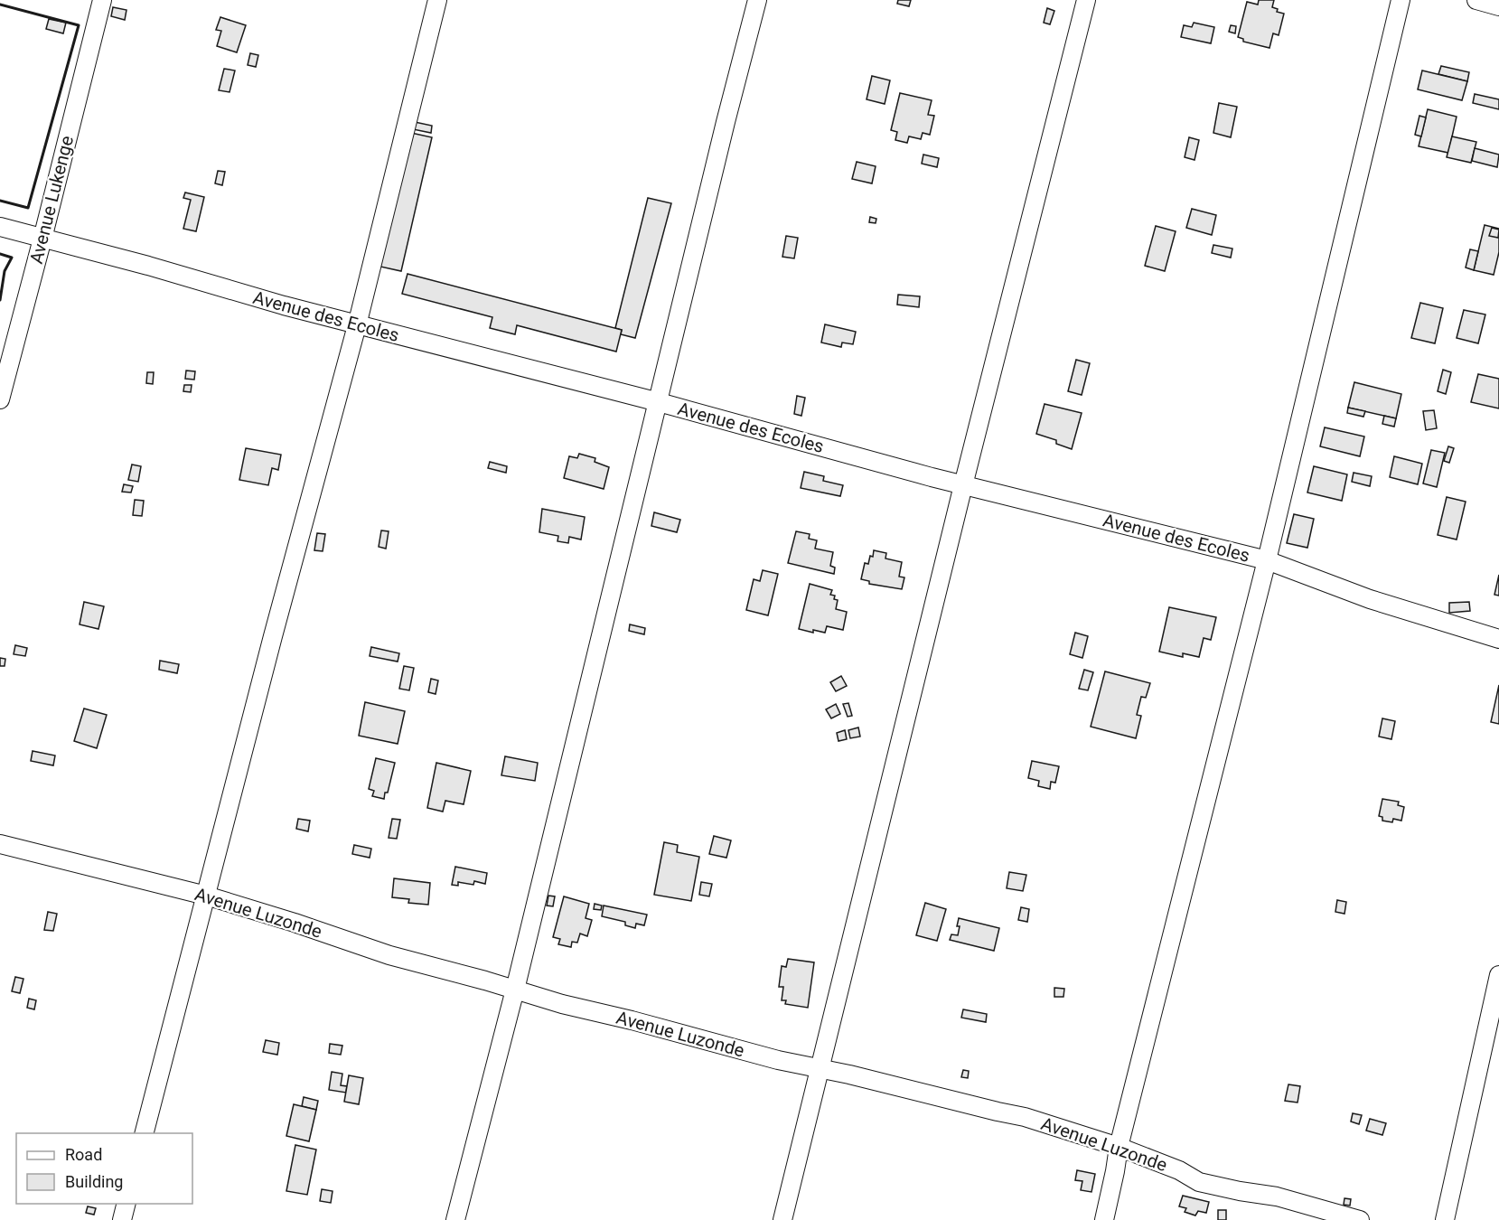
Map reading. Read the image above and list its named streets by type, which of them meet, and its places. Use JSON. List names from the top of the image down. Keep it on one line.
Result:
{"streets":{"street":["Avenue Lukenge","Avenue des Ecoles","Avenue Luzonde"]},"crossings":[["Avenue Lukenge","Avenue des Ecoles"]],"legend":["Road","Building"]}
